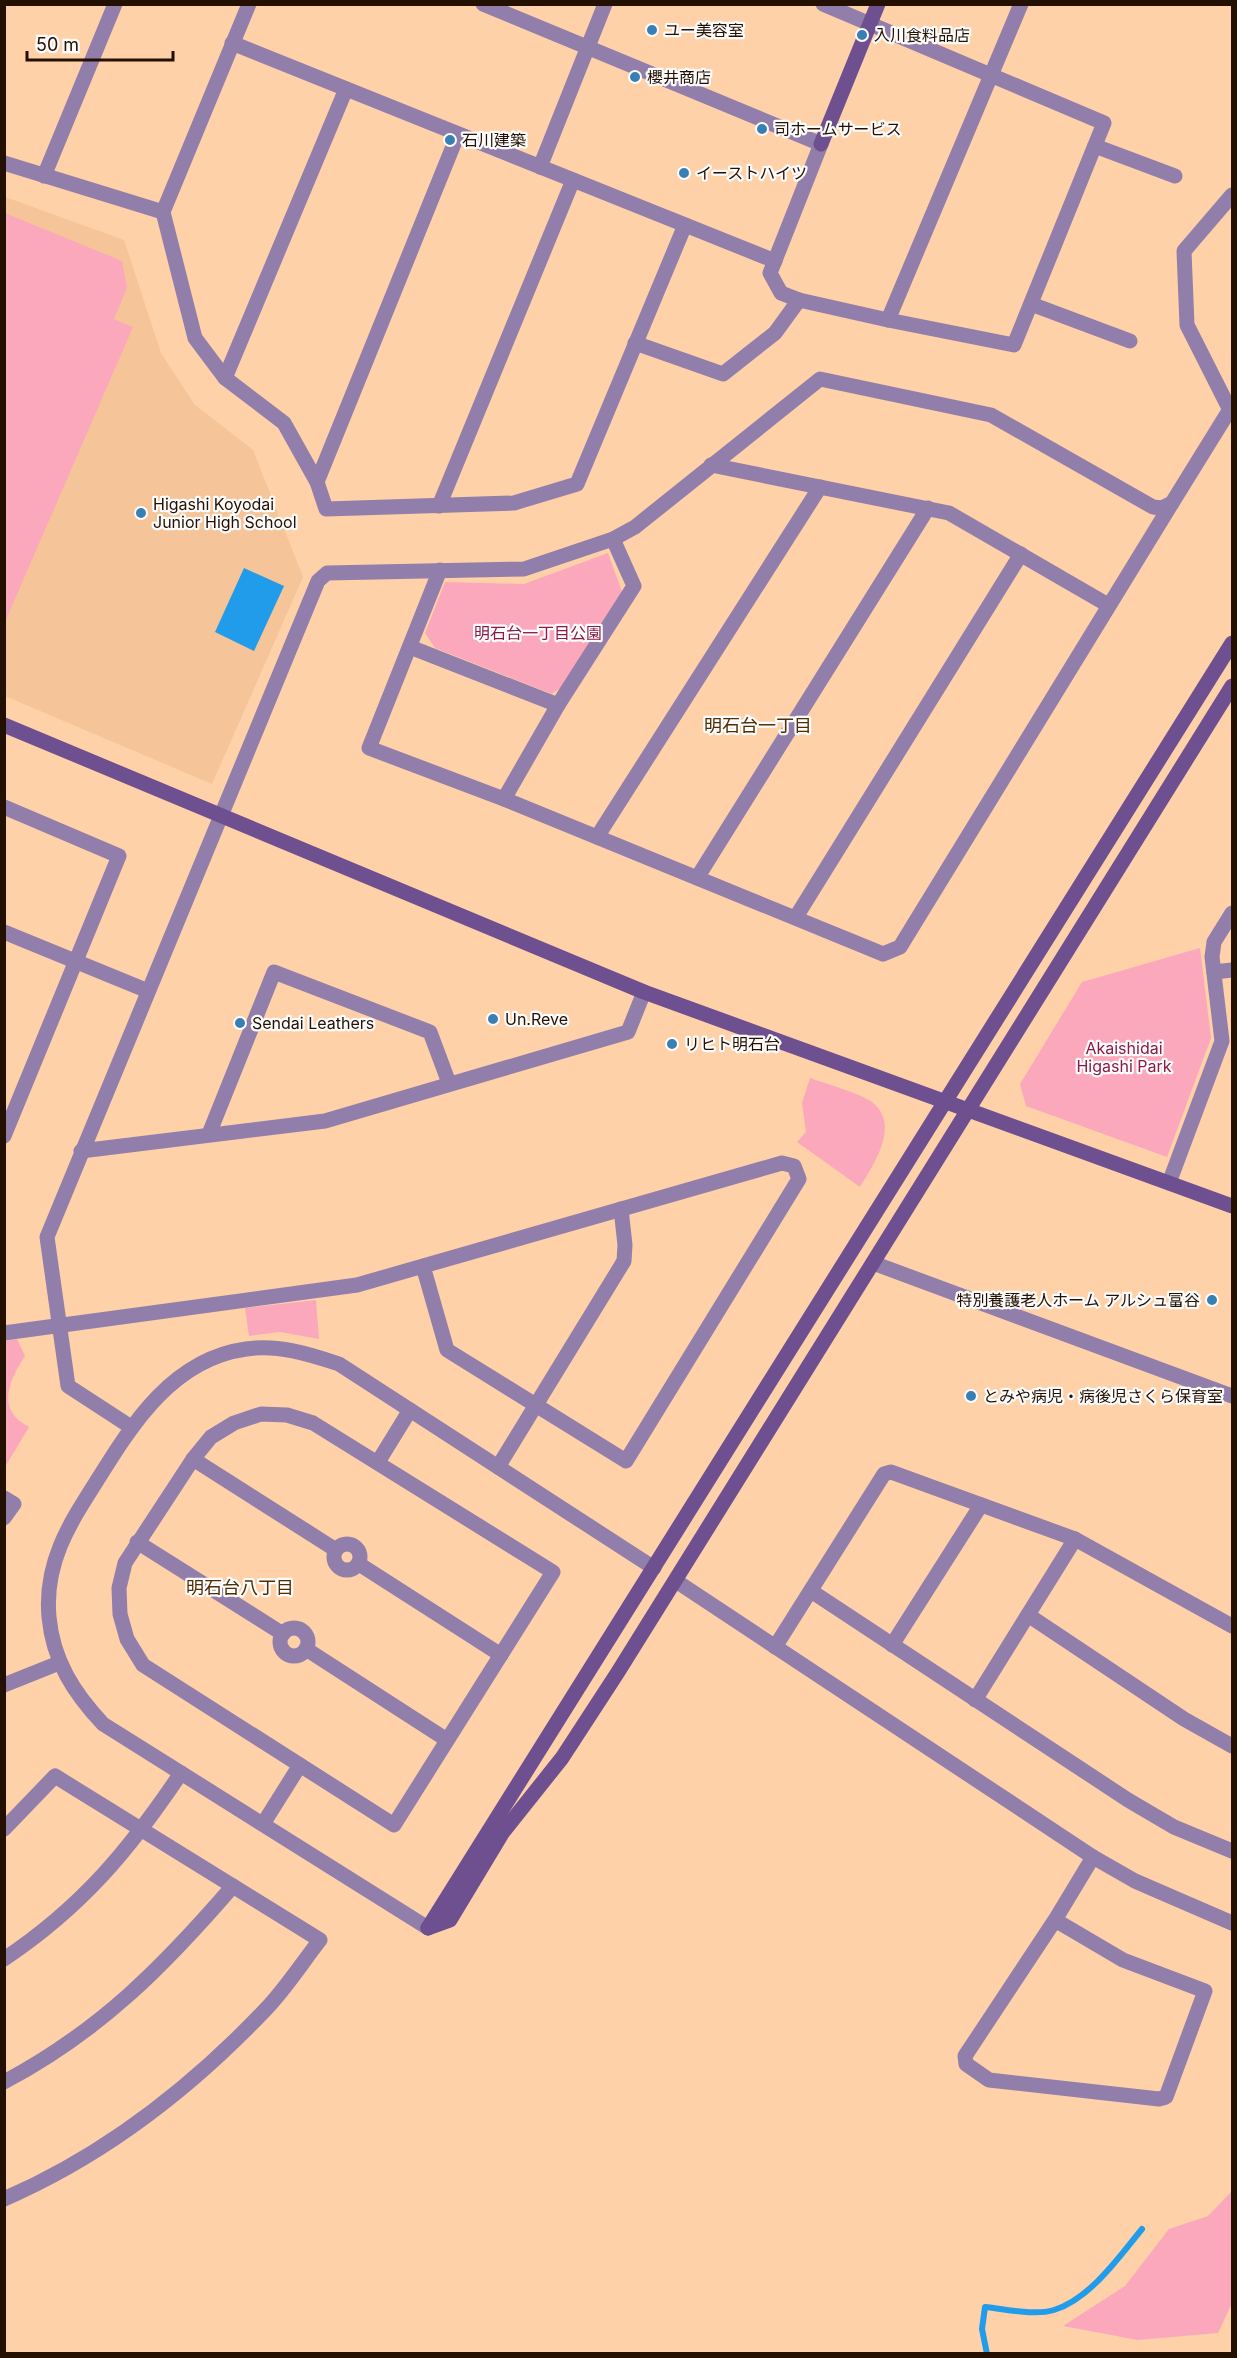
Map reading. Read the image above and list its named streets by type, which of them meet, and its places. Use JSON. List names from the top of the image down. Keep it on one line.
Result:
{"districts":["明石台一丁目","明石台八丁目"],"parks":["明石台一丁目公園","Akaishidai Higashi Park"],"places":["ユー美容室","入川食料品店","櫻井商店","司ホームサービス","石川建築","イーストハイツ","Higashi Koyodai Junior High School","Un.Reve","Sendai Leathers","リヒト明石台","特別養護老人ホーム アルシュ富谷","とみや病児・病後児さくら保育室"],"scale_bar":"50 m"}
